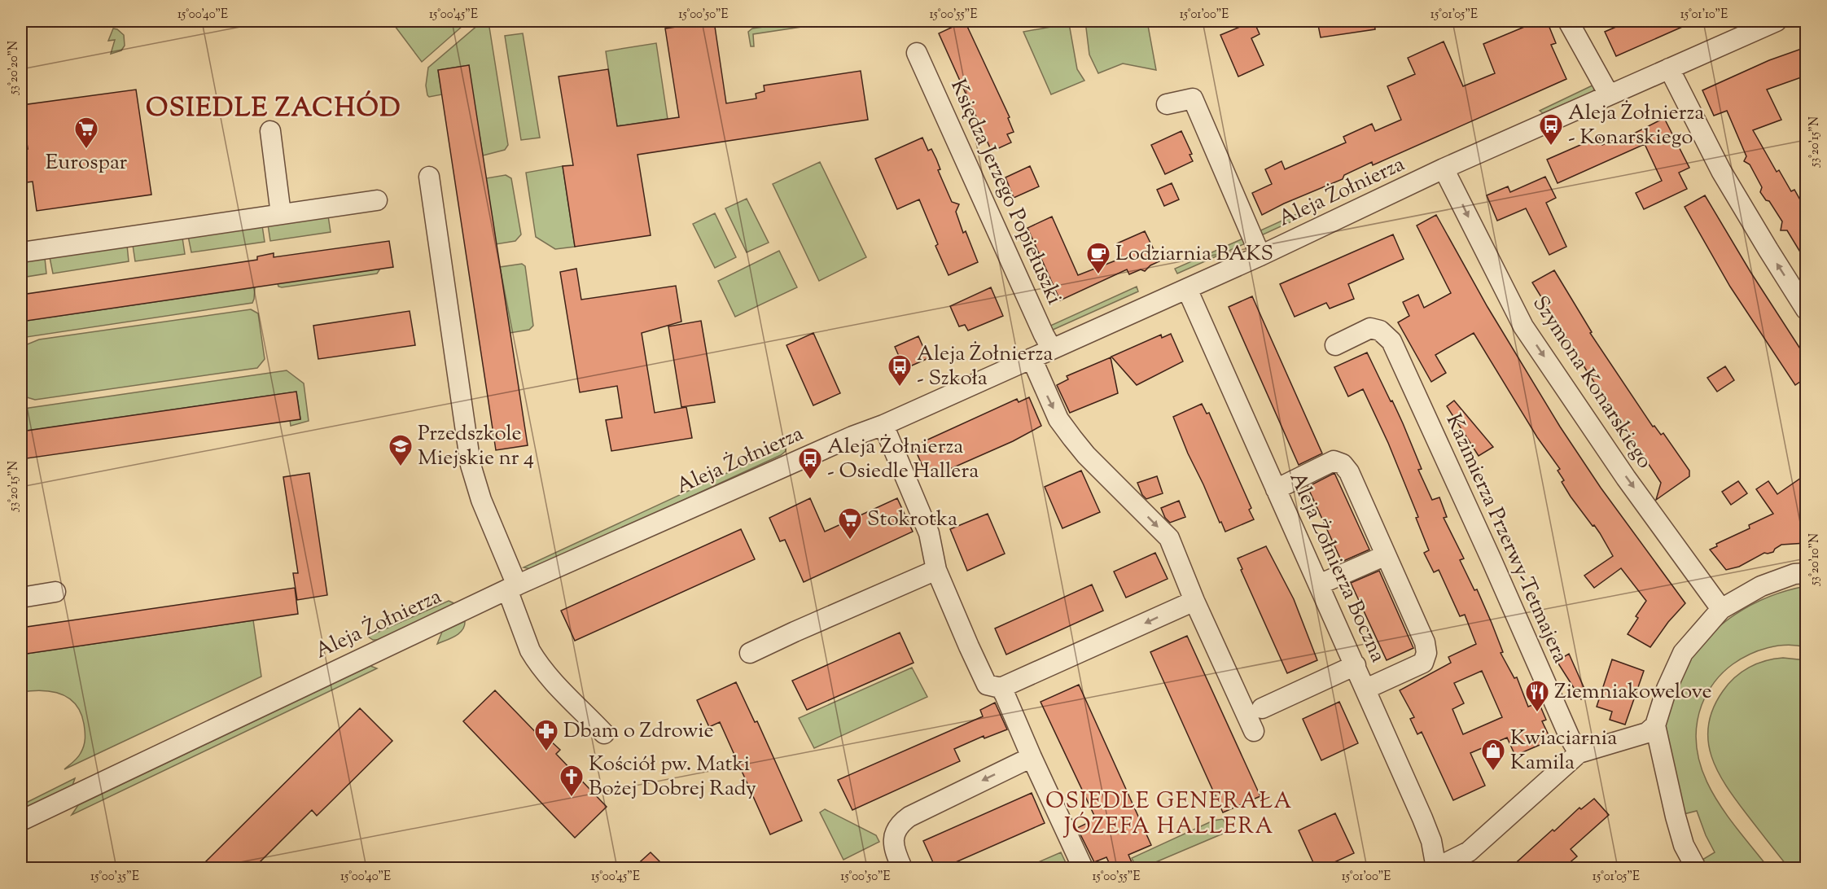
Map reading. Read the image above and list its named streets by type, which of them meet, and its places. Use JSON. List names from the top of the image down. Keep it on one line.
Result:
{"streets":{"street":["Księdza Jerzego Popiełuszki","Aleja Żołnierza","Szymona Konarskiego","Kazimierza Przerwy-Tetmajera","Aleja Żołnierza Boczna"]},"crossings":[["Księdza Jerzego Popiełuszki","Aleja Żołnierza"],["Aleja Żołnierza","Szymona Konarskiego"],["Aleja Żołnierza","Aleja Żołnierza Boczna"]],"one_way":["Szymona Konarskiego"],"districts":["OSIEDLE ZACHÓD","OSIEDLE GENERAŁA JÓZEFA HALLERA"],"places":{"bus stop":["Aleja Żołnierza - Konarskiego","Aleja Żołnierza - Szkoła","Aleja Żołnierza - Osiedle Hallera"],"supermarket":["Eurospar","Stokrotka"],"cafe":["Lodziarnia BAKS"],"school or university":["Przedszkole Miejskie nr 4"],"restaurant":["Ziemniakowelove"],"pharmacy":["Dbam o Zdrowie"],"shop":["Kwiaciarnia Kamila"],"church":["Kościół pw. Matki Bożej Dobrej Rady"]},"coordinates":["15°00'40\"E","15°00'45\"E","15°00'50\"E","15°00'55\"E","15°01'00\"E","15°01'05\"E","15°01'10\"E","53°20'20\"N","53°20'15\"N","53°20'10\"N","15°00'35\"E"]}
